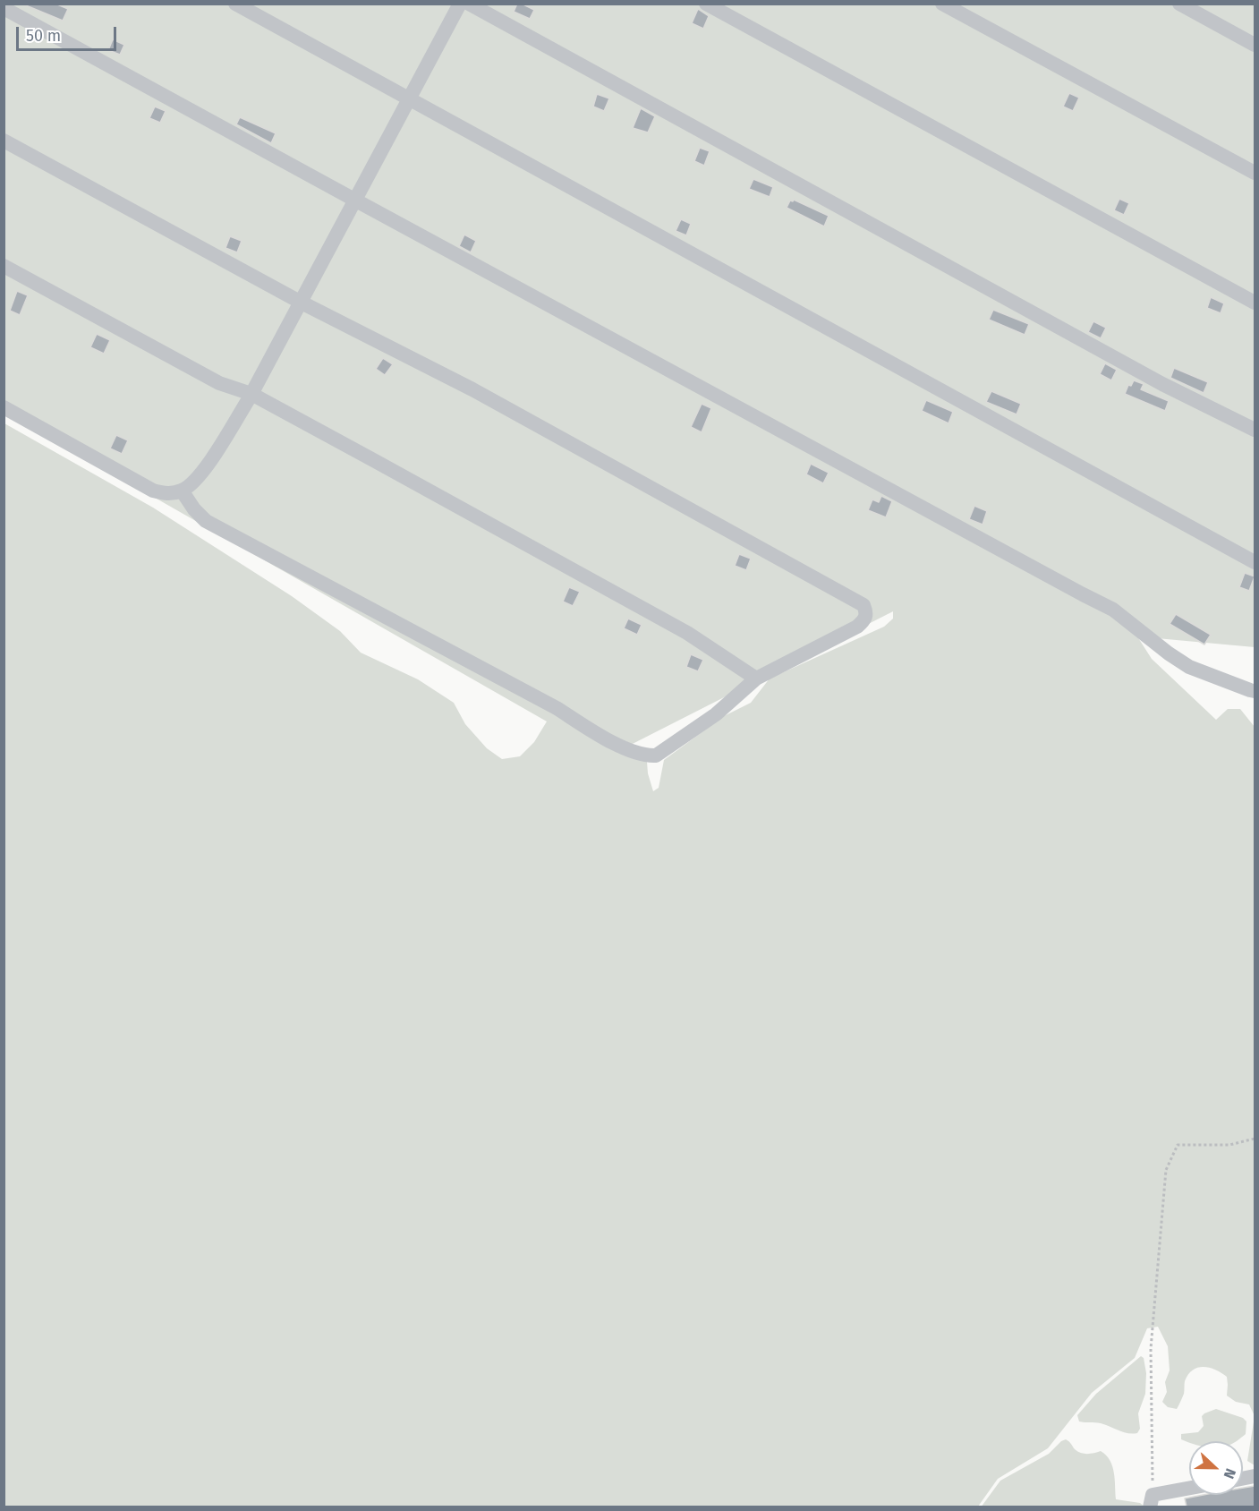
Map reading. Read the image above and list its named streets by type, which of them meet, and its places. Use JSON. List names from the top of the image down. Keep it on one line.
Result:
{"scale_bar":"50 m","north":"right"}
